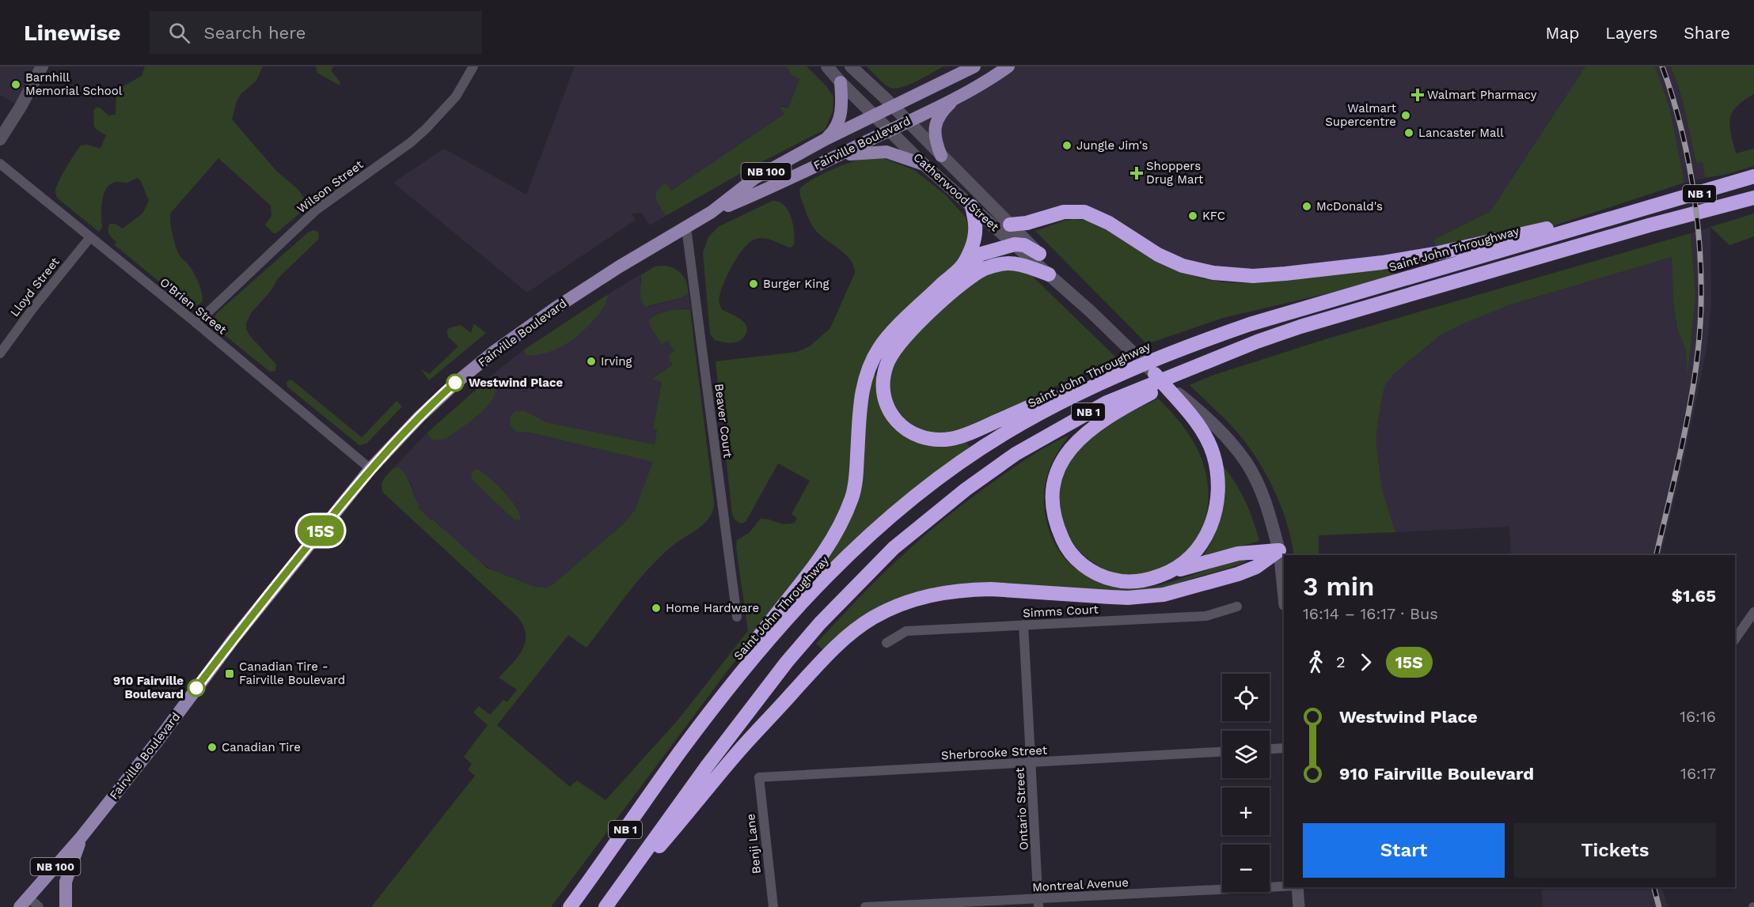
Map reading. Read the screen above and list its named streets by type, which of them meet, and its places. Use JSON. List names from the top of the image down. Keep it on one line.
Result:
{"streets":{"highway":["NB 1","Saint John Throughway"],"main road":["Fairville Boulevard","NB 100","Catherwood Street"],"street":["Wilson Street","Lloyd Street","O'Brien Street","Beaver Court","Simms Court","Sherbrooke Street","Ontario Street","Benji Lane","Montreal Avenue"]},"crossings":[["Fairville Boulevard","Catherwood Street"],["Fairville Boulevard","O'Brien Street"],["Fairville Boulevard","Beaver Court"],["Wilson Street","O'Brien Street"],["Lloyd Street","O'Brien Street"],["Simms Court","Ontario Street"],["Sherbrooke Street","Ontario Street"],["Sherbrooke Street","Benji Lane"],["Ontario Street","Montreal Avenue"]],"places":{"other":["Barnhill Memorial School","Walmart Supercentre","Lancaster Mall","Jungle Jim's","McDonald's","KFC","Burger King","Irving","Westwind Place","Home Hardware","910 Fairville Boulevard","Canadian Tire"],"health":["Walmart Pharmacy","Shoppers Drug Mart"],"transit":["Canadian Tire - Fairville Boulevard"]},"lines":["bus line 15S"],"page":{"header":"Linewise","search":"Search here","nav":["Map","Layers","Share"],"on_map":"15S","heading":["3 min","16:14 – 16:17 · Bus","$1.65"],"legs":["2","15S"],"map_buttons":["+","−"],"list":[{"name":"Westwind Place","value":"16:16"},{"name":"910 Fairville Boulevard","value":"16:17"}],"buttons":["Start","Tickets"]}}
